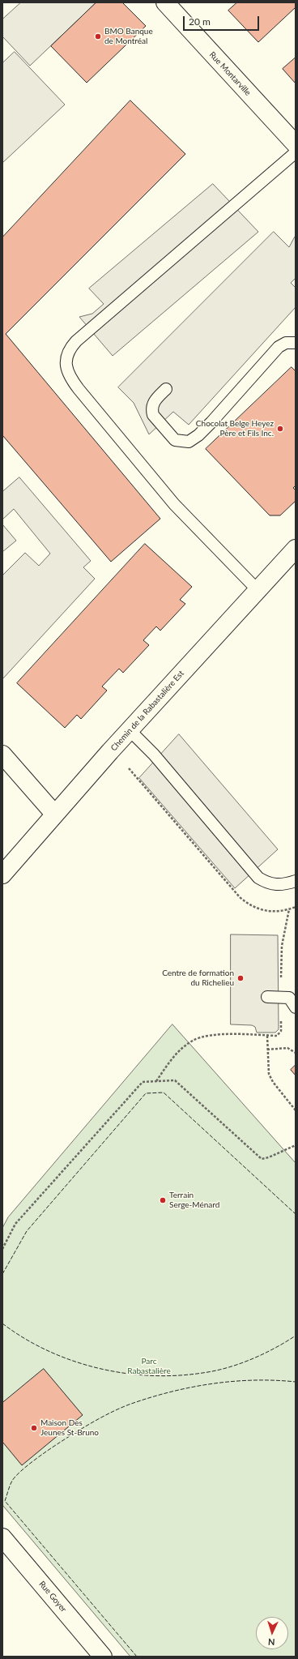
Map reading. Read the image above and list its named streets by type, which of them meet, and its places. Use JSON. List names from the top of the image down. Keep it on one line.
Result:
{"streets":{"street":["Rue Montarville","Chemin de la Rabastalière Est","Rue Goyer"]},"parks":["Parc Rabastalière"],"places":["BMO Banque de Montréal","Chocolat Belge Heyez Père et Fils Inc.","Centre de formation du Richelieu","Terrain Serge-Ménard","Maison Des Jeunes St-Bruno"],"scale_bar":"20 m","north":"bottom"}
